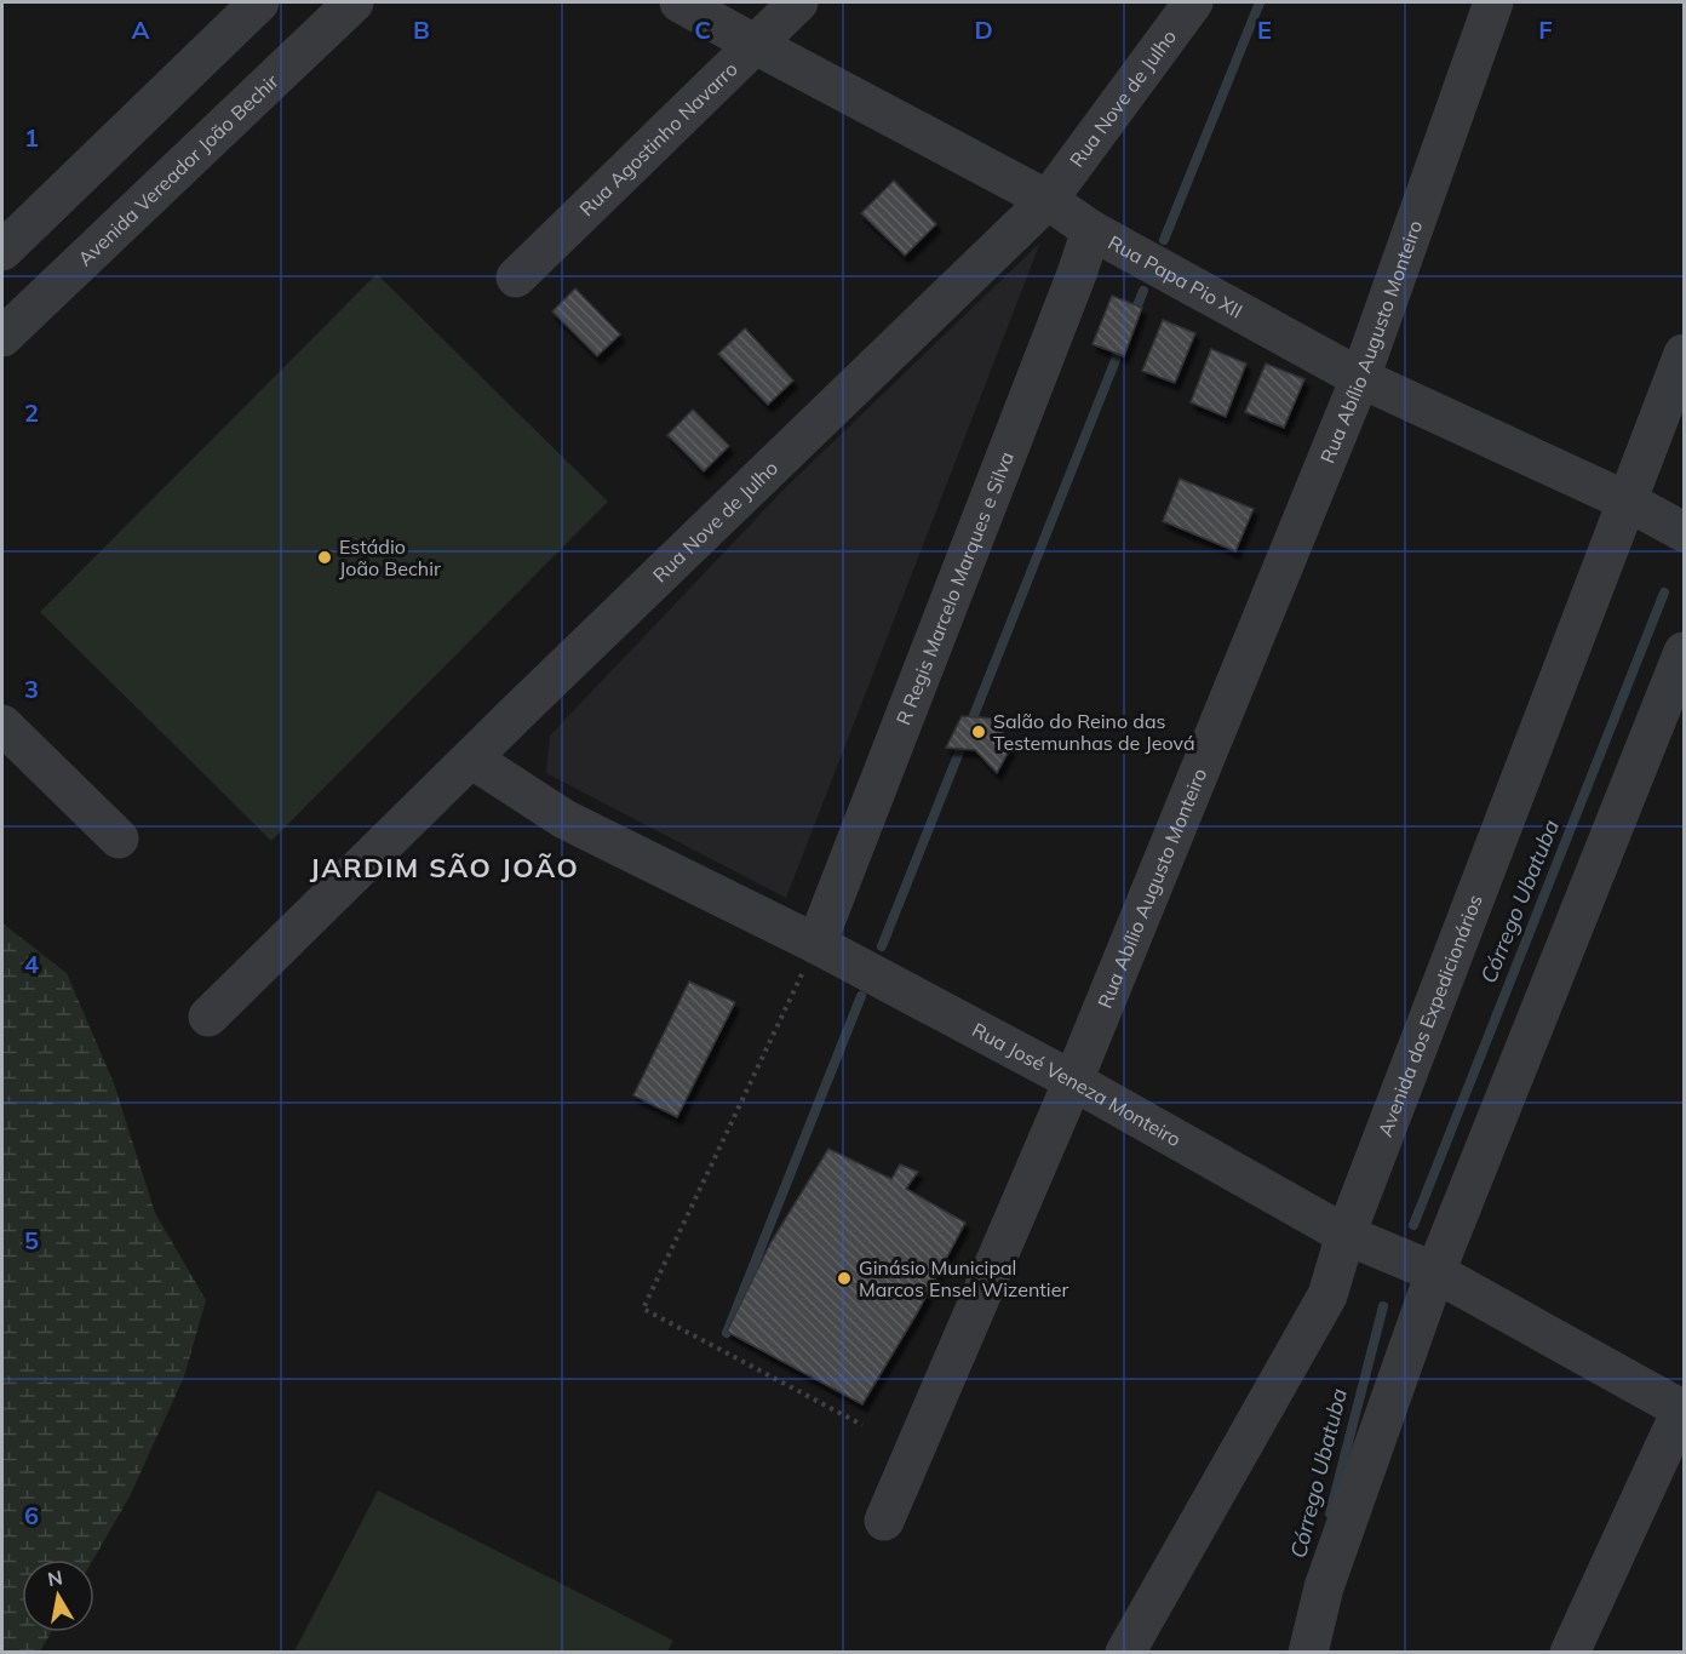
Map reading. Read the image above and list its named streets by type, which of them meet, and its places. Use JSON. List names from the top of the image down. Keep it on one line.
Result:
{"streets":{"street":["Rua Nove de Julho","Rua Agostinho Navarro","Avenida Vereador João Bechir","Rua Papa Pio XII","Rua Abílio Augusto Monteiro","R Regis Marcelo Marques e Silva","Avenida dos Expedicionários","Rua José Veneza Monteiro"]},"crossings":[["Rua Nove de Julho","Rua Papa Pio XII"],["Rua Nove de Julho","Rua José Veneza Monteiro"],["Rua Agostinho Navarro","Rua Papa Pio XII"],["Rua Papa Pio XII","Rua Abílio Augusto Monteiro"],["Rua Papa Pio XII","R Regis Marcelo Marques e Silva"],["Rua Papa Pio XII","Avenida dos Expedicionários"],["Rua Abílio Augusto Monteiro","Rua José Veneza Monteiro"],["R Regis Marcelo Marques e Silva","Rua José Veneza Monteiro"],["Avenida dos Expedicionários","Rua José Veneza Monteiro"]],"districts":["JARDIM SÃO JOÃO"],"water":["Córrego Ubatuba"],"places":["Estádio João Bechir","Salão do Reino das Testemunhas de Jeová","Ginásio Municipal Marcos Ensel Wizentier"],"north":"top","grid":{"columns":["A","B","C","D","E","F"],"rows":["1","2","3","4","5","6"]}}
